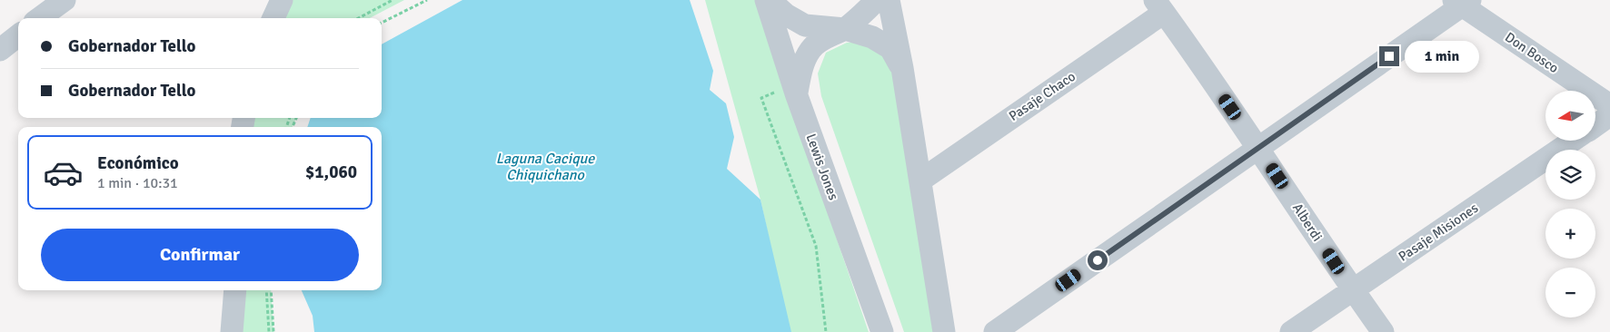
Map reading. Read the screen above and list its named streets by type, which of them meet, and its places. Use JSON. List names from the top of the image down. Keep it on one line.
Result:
{"streets":{"street":["Don Bosco","Pasaje Chaco","Lewis Jones","Alberdi","Pasaje Misiones"]},"crossings":[["Pasaje Chaco","Alberdi"],["Alberdi","Pasaje Misiones"]],"water":["Laguna Cacique Chiquichano"],"north":"left","page":{"banner":["Gobernador Tello","Gobernador Tello"],"bubble":"1 min","map_buttons":["+","−"],"list":[{"name":"Económico","note":"1 min · 10:31","value":"$1,060"}],"buttons":"Confirmar"}}
